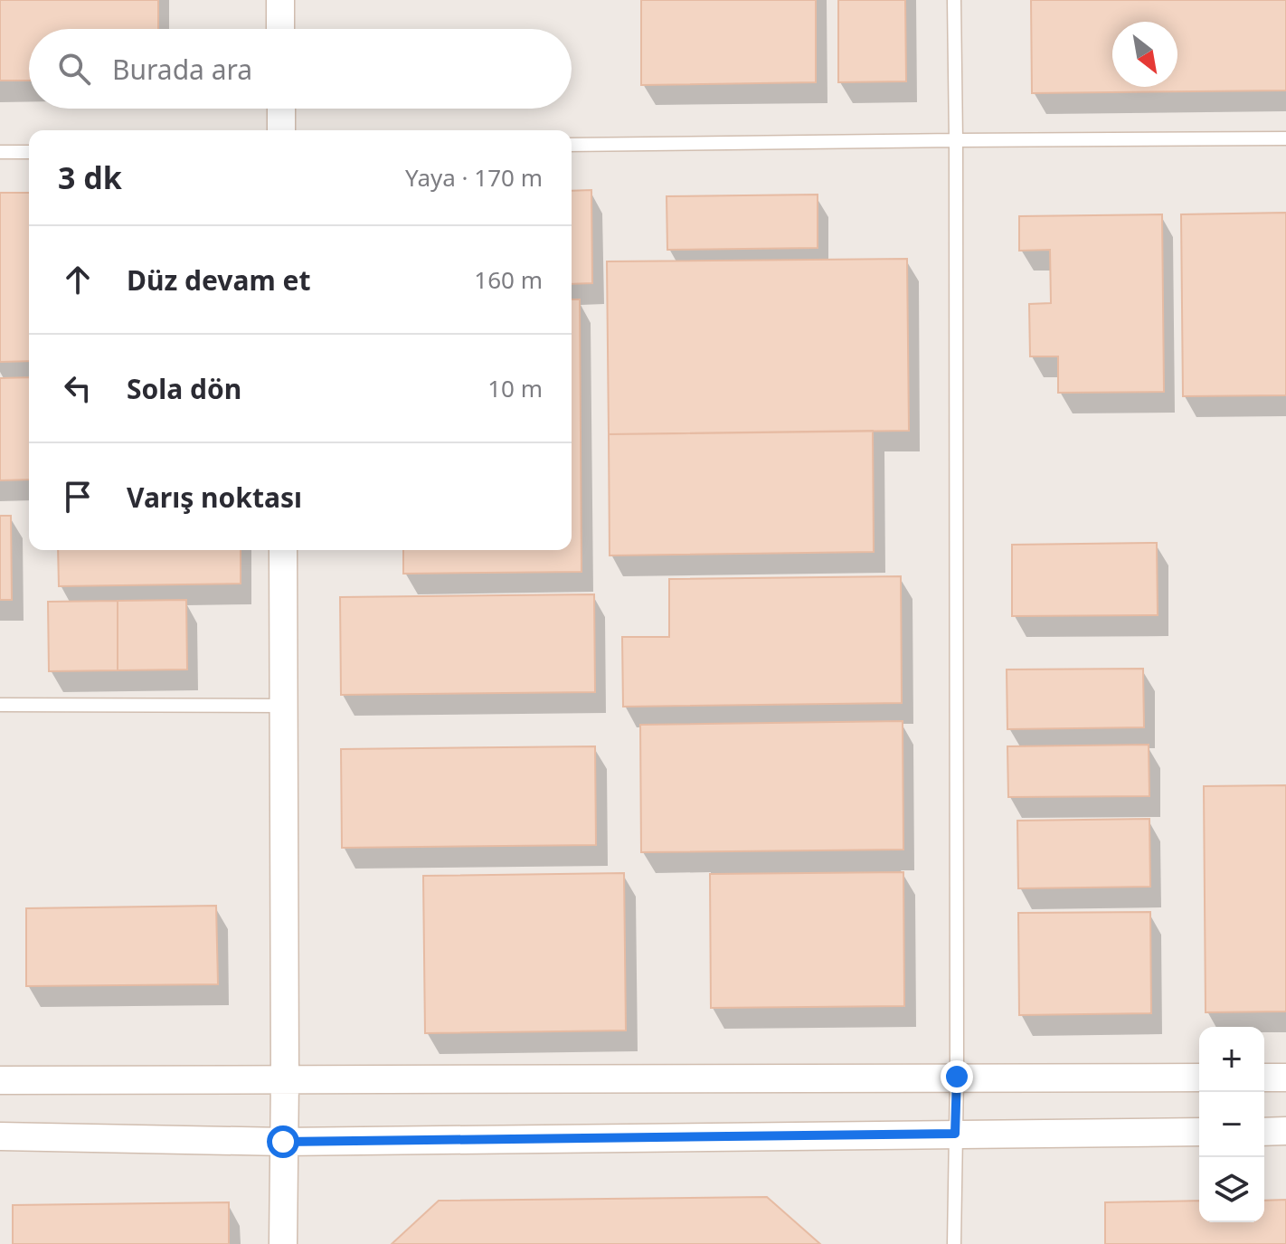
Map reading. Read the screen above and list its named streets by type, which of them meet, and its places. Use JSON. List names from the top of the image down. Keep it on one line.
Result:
{"north":"bottom right","page":{"search":"Burada ara","heading":["3 dk","Yaya · 170 m"],"list":[["Düz devam et","160 m"],["Sola dön","10 m"],"Varış noktası"],"map_buttons":["+","−"]}}
